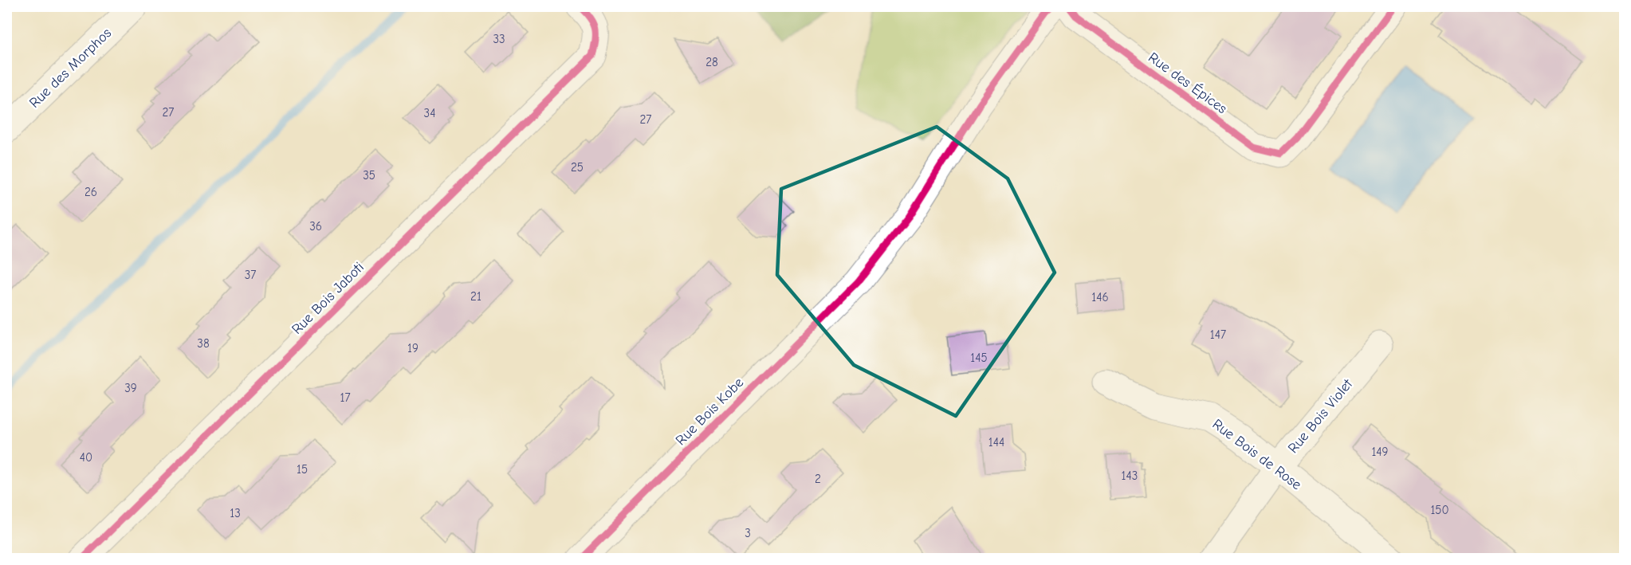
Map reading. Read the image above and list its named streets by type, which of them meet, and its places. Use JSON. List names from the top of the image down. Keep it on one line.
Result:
{"streets":{"street":["Rue des Morphos","Rue des Épices","Rue Bois Jaboti","Rue Bois Kobe","Rue Bois Violet","Rue Bois de Rose"]},"crossings":[["Rue Bois Violet","Rue Bois de Rose"]],"house_numbers":["33","28","27","34","27","25","35","26","36","37","21","146","147","38","19","145","39","17","144","149","40","15","143","2","150","13","3"]}
